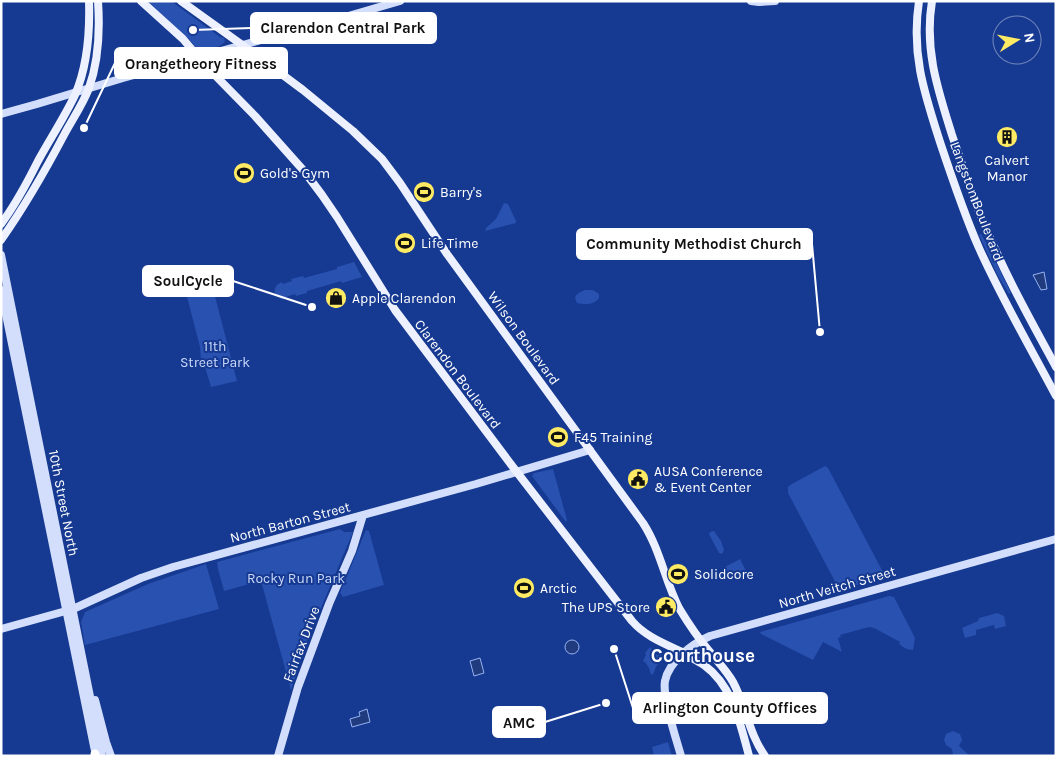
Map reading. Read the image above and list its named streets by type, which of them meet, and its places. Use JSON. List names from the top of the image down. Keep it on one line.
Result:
{"streets":{"main road":["Langston Boulevard","Wilson Boulevard","Clarendon Boulevard","10th Street North","North Barton Street","North Veitch Street","Fairfax Drive"]},"crossings":[["Wilson Boulevard","North Barton Street"],["Wilson Boulevard","North Veitch Street"],["Clarendon Boulevard","North Barton Street"],["Clarendon Boulevard","North Veitch Street"],["10th Street North","North Barton Street"],["North Barton Street","Fairfax Drive"]],"districts":["Courthouse"],"parks":["11th Street Park","Rocky Run Park"],"places":{"other":["Clarendon Central Park","Orangetheory Fitness","SoulCycle","Community Methodist Church","Arlington County Offices","AMC"],"building":["Calvert Manor"],"sports":["Gold's Gym","Barry's","Life Time","F45 Training","Solidcore","Arctic"],"shop":["Apple Clarendon"],"public building":["AUSA Conference & Event Center","The UPS Store"]},"north":"right"}
